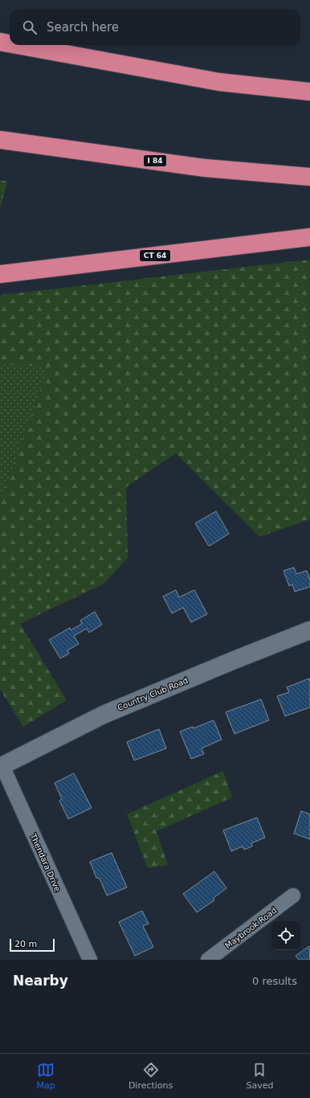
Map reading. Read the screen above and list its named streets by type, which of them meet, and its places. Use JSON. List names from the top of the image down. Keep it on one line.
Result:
{"streets":{"highway":["I 84","CT 64"],"street":["Country Club Road","Thendara Drive","Maybrook Road"]},"crossings":[["Country Club Road","Thendara Drive"]],"scale_bar":"20 m","page":{"search":"Search here","scale":"20 m","heading":["Nearby","0 results"],"nav":["Map","Directions","Saved"]}}
